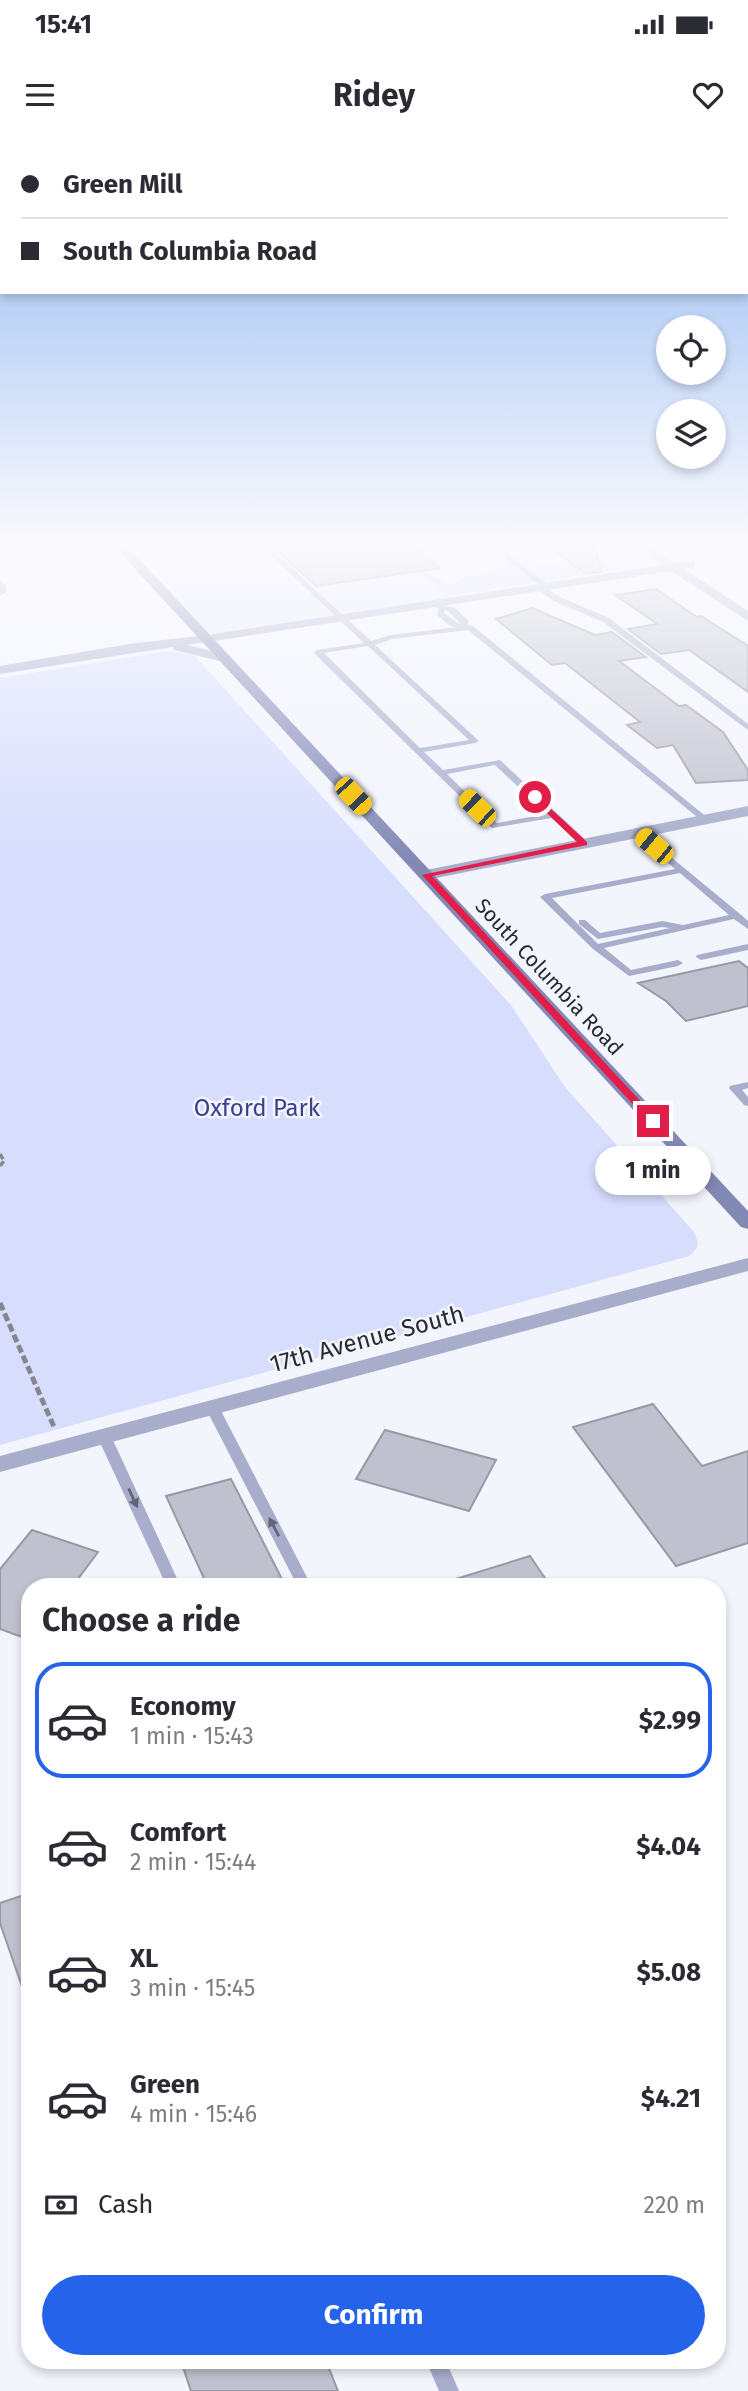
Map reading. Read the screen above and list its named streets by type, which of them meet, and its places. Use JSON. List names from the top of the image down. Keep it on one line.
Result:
{"streets":{"main road":["South Columbia Road"],"street":["17th Avenue South"]},"parks":["Oxford Park"],"page":{"status":"15:41","header":"Ridey","banner":["Green Mill","South Columbia Road"],"bubble":"1 min","heading":"Choose a ride","list":[{"name":"Economy","note":"1 min · 15:43","value":"$2.99"},{"name":"Comfort","note":"2 min · 15:44","value":"$4.04"},{"name":"XL","note":"3 min · 15:45","value":"$5.08"},{"name":"Green","note":"4 min · 15:46","value":"$4.21"}],"pay":["Cash","220 m"],"buttons":"Confirm"}}
